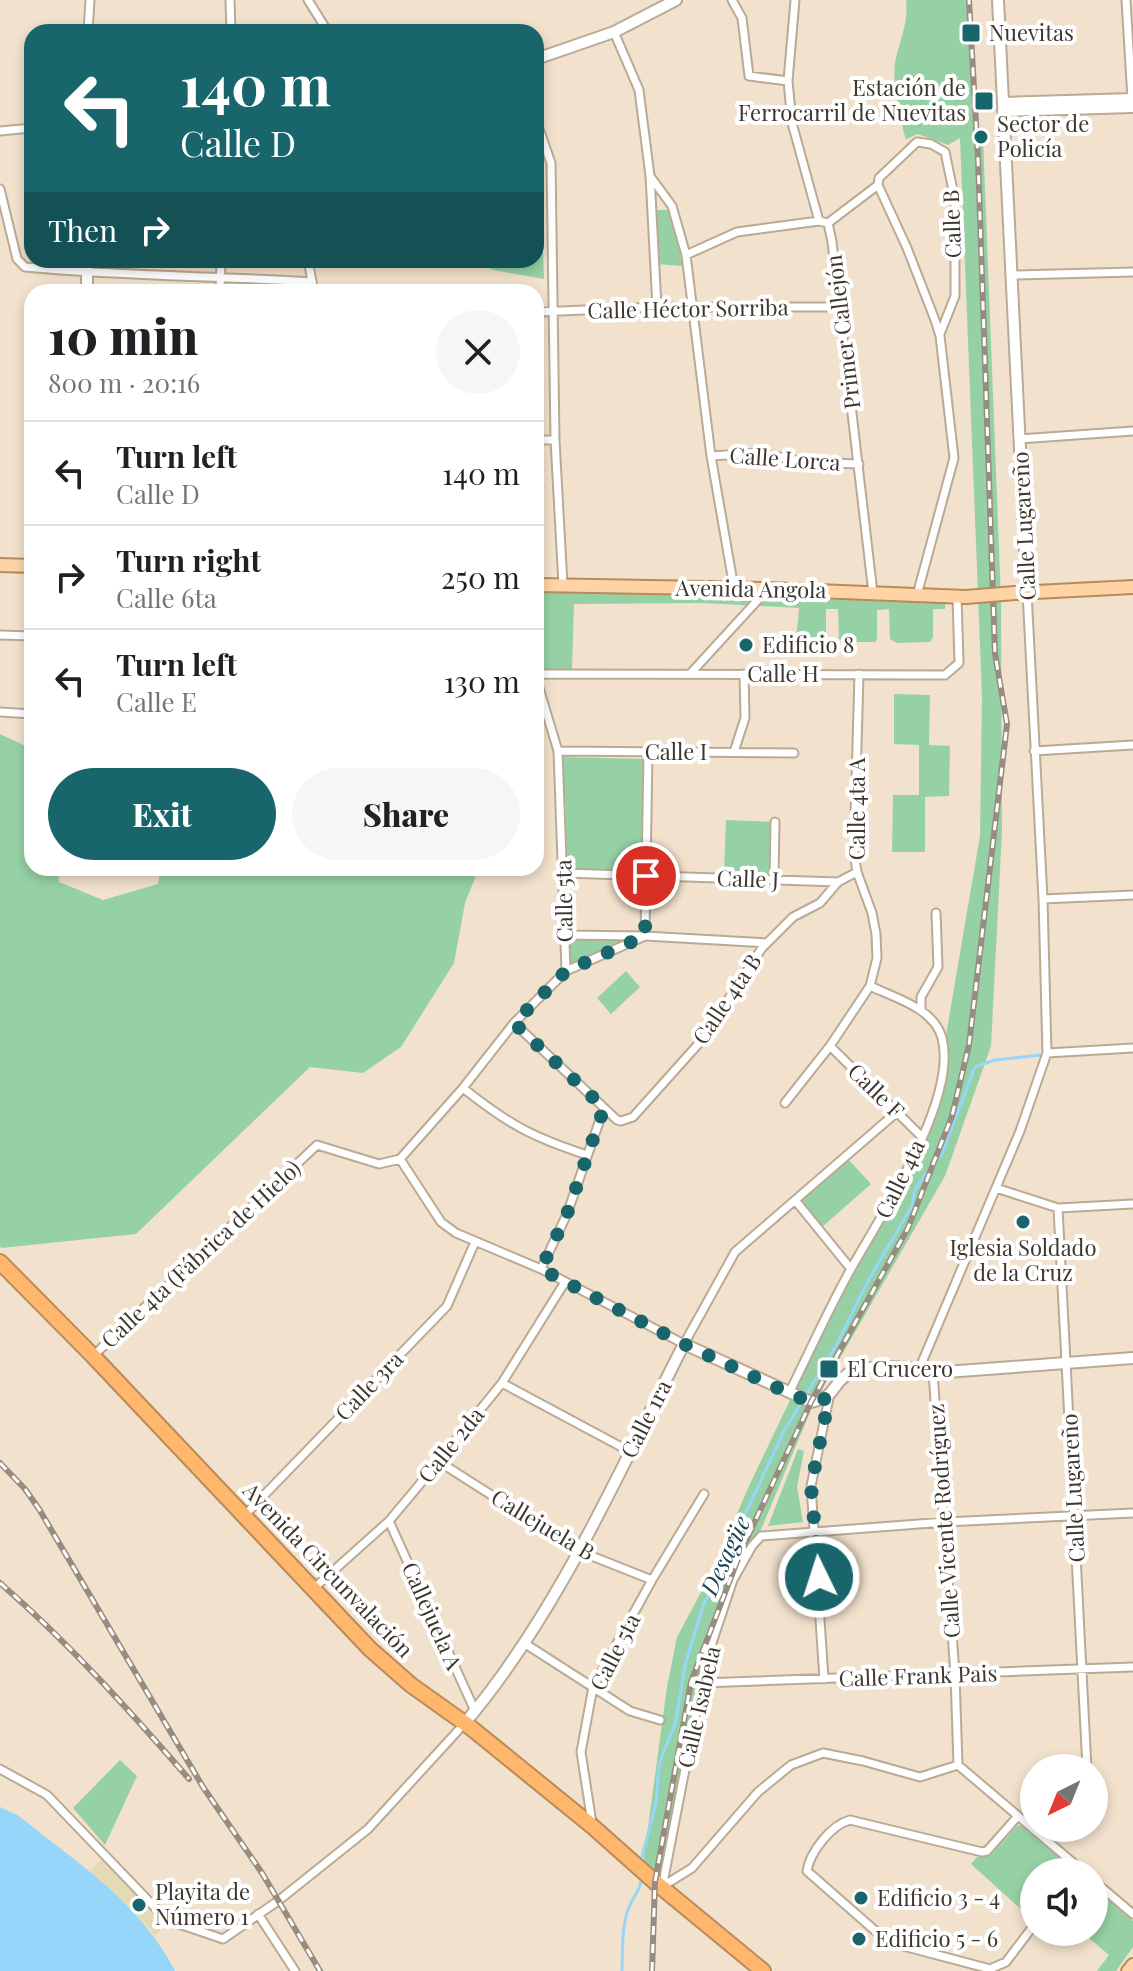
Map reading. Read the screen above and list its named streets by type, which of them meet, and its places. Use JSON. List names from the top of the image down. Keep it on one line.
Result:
{"streets":{"highway":["Avenida Circunvalación"],"main road":["Avenida Angola"],"street":["Calle B","Calle Héctor Sorriba","Primer Callejón","Calle Lorca","Calle Lugareño","Calle H","Calle I","Calle 4ta A","Calle J","Calle 5ta","Calle 4ta B","Calle F","Calle 4ta","Calle 4ta (Fábrica de Hielo)","Calle 3ra","Calle 1ra","Calle 2da","Calle Vicente Rodríguez","Callejuela B","Callejuela A","Calle Frank Pais","Calle Isabela"]},"crossings":[["Calle Héctor Sorriba","Primer Callejón"],["Primer Callejón","Calle Lorca"],["Primer Callejón","Avenida Angola"],["Calle Lugareño","Avenida Angola"],["Calle Lugareño","Calle Frank Pais"],["Avenida Angola","Calle H"],["Calle H","Calle 4ta A"],["Calle I","Calle 5ta"],["Calle 4ta A","Calle 4ta B"],["Calle 4ta A","Calle F"],["Calle J","Calle 5ta"],["Calle J","Calle 4ta B"],["Calle 5ta","Calle 4ta (Fábrica de Hielo)"],["Calle 5ta","Callejuela B"],["Calle 5ta","Avenida Circunvalación"],["Calle F","Calle 4ta"],["Calle F","Calle 1ra"],["Calle 4ta (Fábrica de Hielo)","Avenida Circunvalación"],["Calle 3ra","Avenida Circunvalación"],["Calle 1ra","Callejuela B"],["Calle 1ra","Avenida Circunvalación"],["Calle 1ra","Callejuela A"],["Calle 2da","Callejuela B"],["Calle 2da","Avenida Circunvalación"],["Calle 2da","Callejuela A"],["Calle Vicente Rodríguez","Calle Frank Pais"],["Avenida Circunvalación","Calle Isabela"],["Calle Frank Pais","Calle Isabela"]],"water":["Desagüe"],"places":{"transit":["Nuevitas","Estación de Ferrocarril de Nuevitas","El Crucero"],"other":["Sector de Policía","Edificio 8","Iglesia Soldado de la Cruz","Edificio 3 - 4","Playita de Número 1","Edificio 5 - 6"]},"north":"bottom left","page":{"turn":["140 m","Calle D"],"then":"Then","heading":["10 min","800 m · 20:16"],"list":[{"name":"Turn left","note":"Calle D","value":"140 m"},{"name":"Turn right","note":"Calle 6ta","value":"250 m"},{"name":"Turn left","note":"Calle E","value":"130 m"}],"buttons":["Exit","Share"]}}
